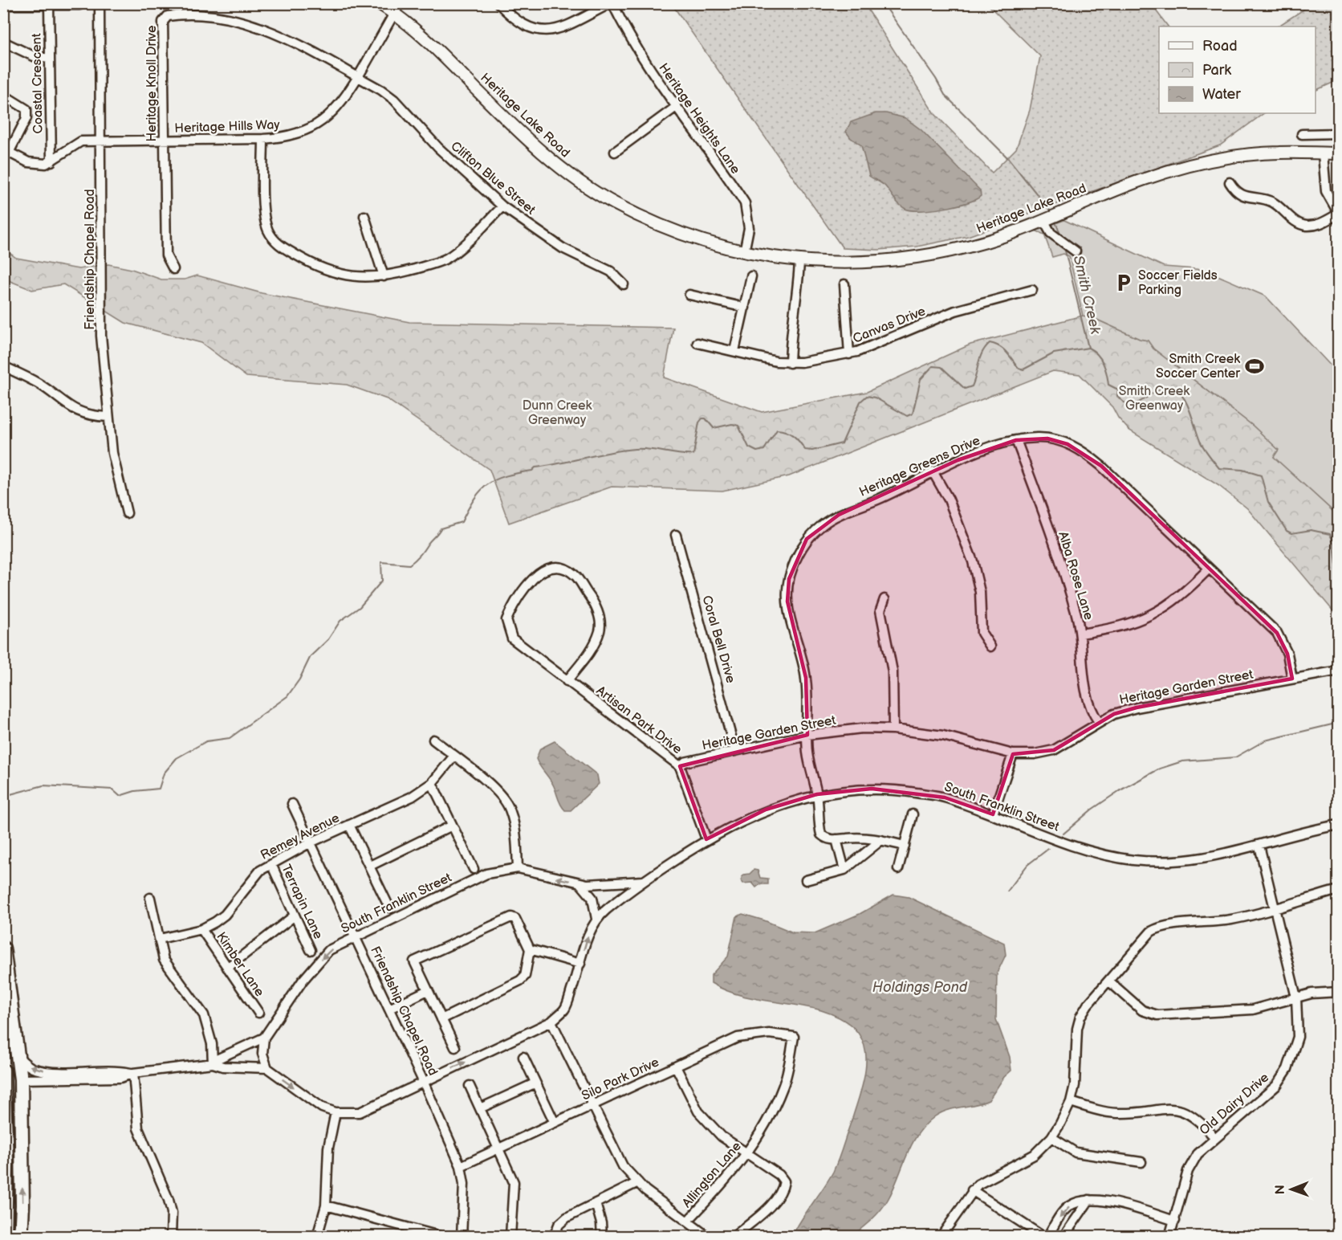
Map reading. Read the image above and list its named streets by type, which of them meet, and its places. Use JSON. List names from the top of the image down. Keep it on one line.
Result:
{"streets":{"main road":["Heritage Lake Road"],"street":["Coastal Crescent","Heritage Knoll Drive","Heritage Heights Lane","Heritage Hills Way","Clifton Blue Street","Friendship Chapel Road","Canvas Drive","Heritage Greens Drive","Alba Rose Lane","Coral Bell Drive","Heritage Garden Street","Artisan Park Drive","South Franklin Street","Remey Avenue","Terrapin Lane","Kimber Lane","Silo Park Drive","Old Dairy Drive","Allington Lane"]},"crossings":[["Coastal Crescent","Heritage Hills Way"],["Heritage Knoll Drive","Heritage Hills Way"],["Heritage Knoll Drive","Clifton Blue Street"],["Heritage Lake Road","Heritage Heights Lane"],["Heritage Lake Road","Heritage Hills Way"],["Heritage Hills Way","Clifton Blue Street"],["Heritage Hills Way","Friendship Chapel Road"],["Friendship Chapel Road","South Franklin Street"],["Friendship Chapel Road","Remey Avenue"],["Friendship Chapel Road","Silo Park Drive"],["Heritage Greens Drive","Alba Rose Lane"],["Heritage Greens Drive","Heritage Garden Street"],["Heritage Greens Drive","South Franklin Street"],["Alba Rose Lane","Heritage Garden Street"],["Coral Bell Drive","Heritage Garden Street"],["Heritage Garden Street","Artisan Park Drive"],["Artisan Park Drive","South Franklin Street"],["South Franklin Street","Old Dairy Drive"],["Remey Avenue","Terrapin Lane"],["Remey Avenue","Kimber Lane"],["Silo Park Drive","Allington Lane"]],"water":["Smith Creek","Holdings Pond"],"parks":["Smith Creek Greenway","Dunn Creek Greenway"],"places":{"parking":["Soccer Fields Parking"],"sports":["Smith Creek Soccer Center"]},"legend":["Road","Park","Water"],"north":"left"}
